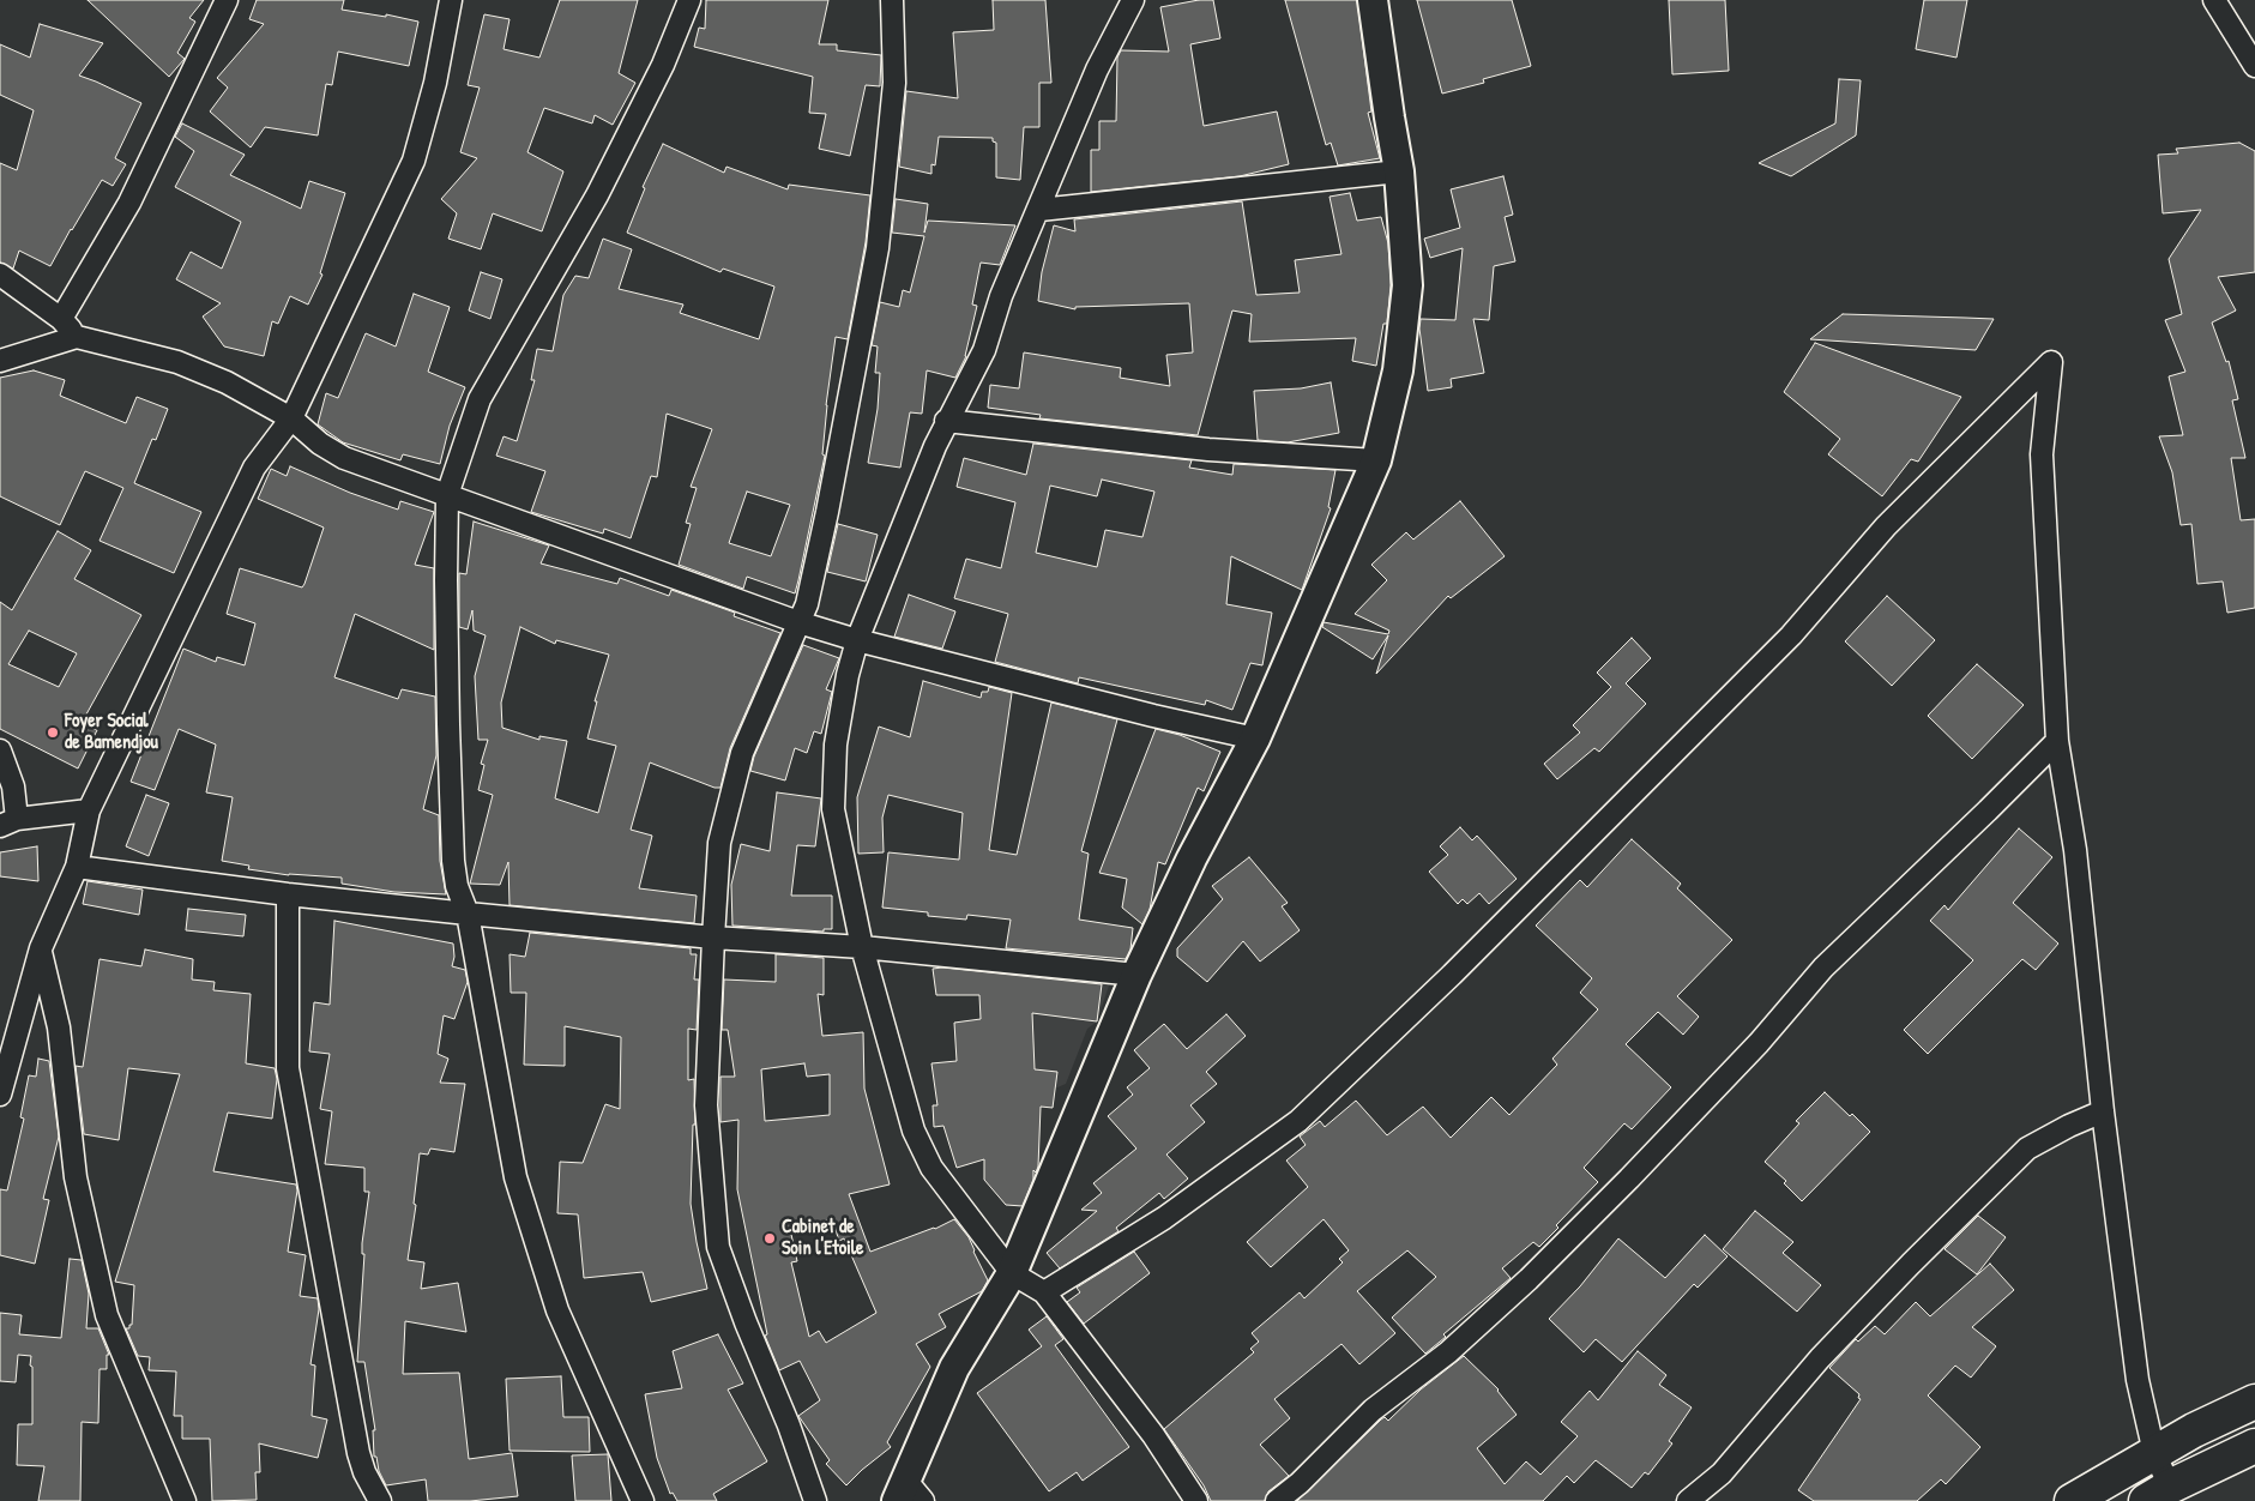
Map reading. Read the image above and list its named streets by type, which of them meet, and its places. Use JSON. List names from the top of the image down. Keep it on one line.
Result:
{"places":["Foyer Social de Bamendjou","Cabinet de Soin l'Etoile"]}
